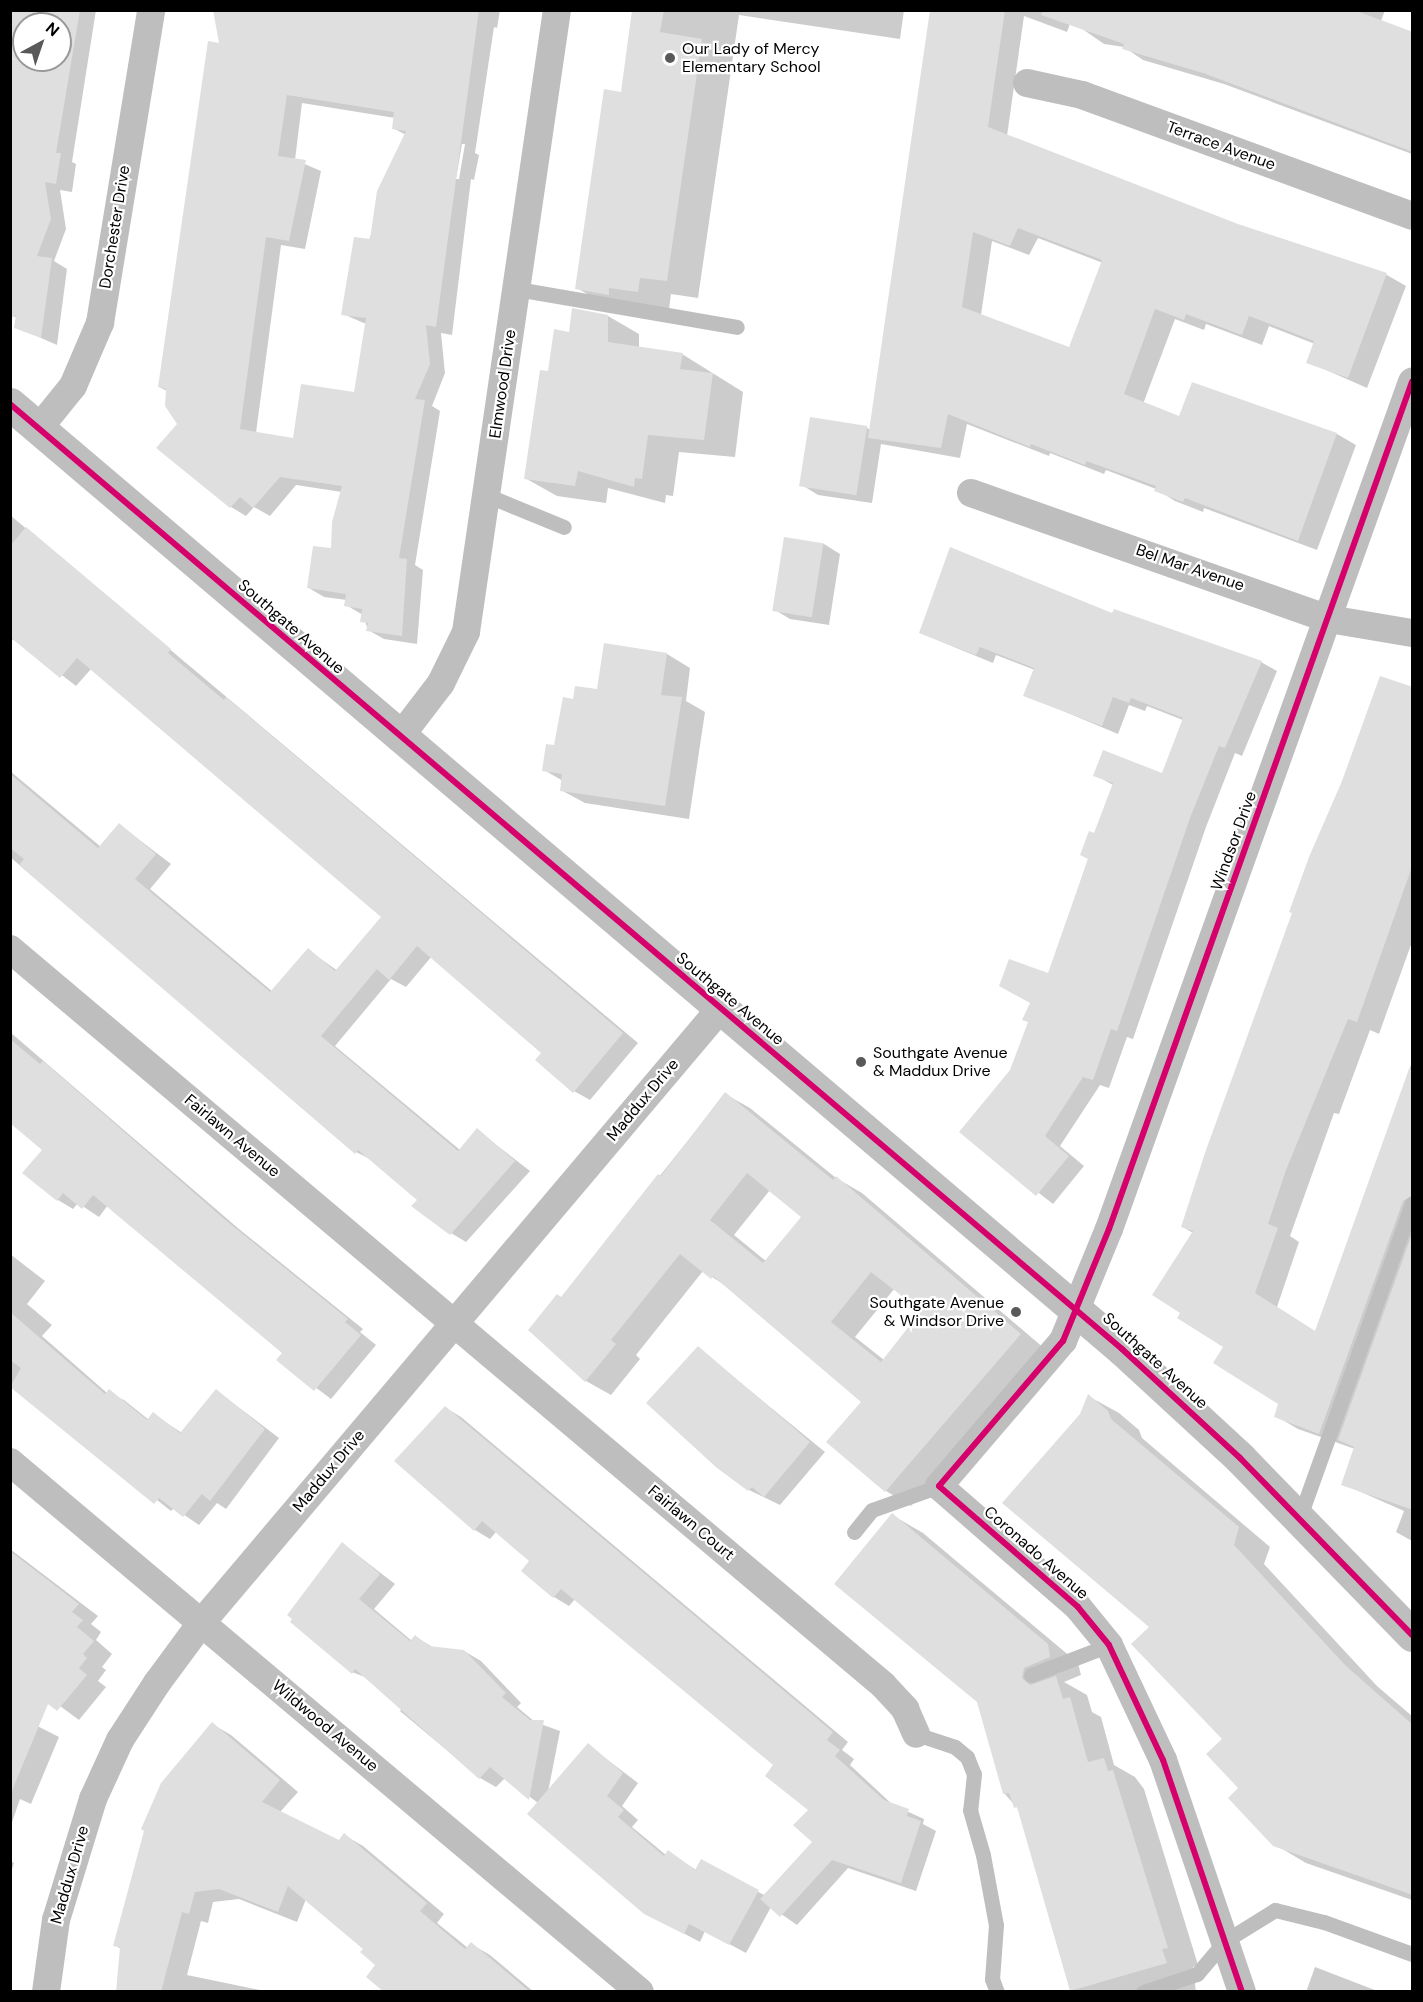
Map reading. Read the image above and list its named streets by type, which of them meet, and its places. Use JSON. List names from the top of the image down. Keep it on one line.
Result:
{"streets":{"street":["Terrace Avenue","Dorchester Drive","Elmwood Drive","Bel Mar Avenue","Southgate Avenue","Windsor Drive","Maddux Drive","Fairlawn Avenue","Fairlawn Court","Coronado Avenue","Wildwood Avenue"]},"crossings":[["Dorchester Drive","Southgate Avenue"],["Elmwood Drive","Southgate Avenue"],["Bel Mar Avenue","Windsor Drive"],["Southgate Avenue","Windsor Drive"],["Southgate Avenue","Maddux Drive"],["Maddux Drive","Fairlawn Avenue"],["Maddux Drive","Fairlawn Court"],["Maddux Drive","Wildwood Avenue"],["Fairlawn Avenue","Fairlawn Court"]],"places":["Our Lady of Mercy Elementary School","Southgate Avenue & Maddux Drive","Southgate Avenue & Windsor Drive"],"north":"top right"}
